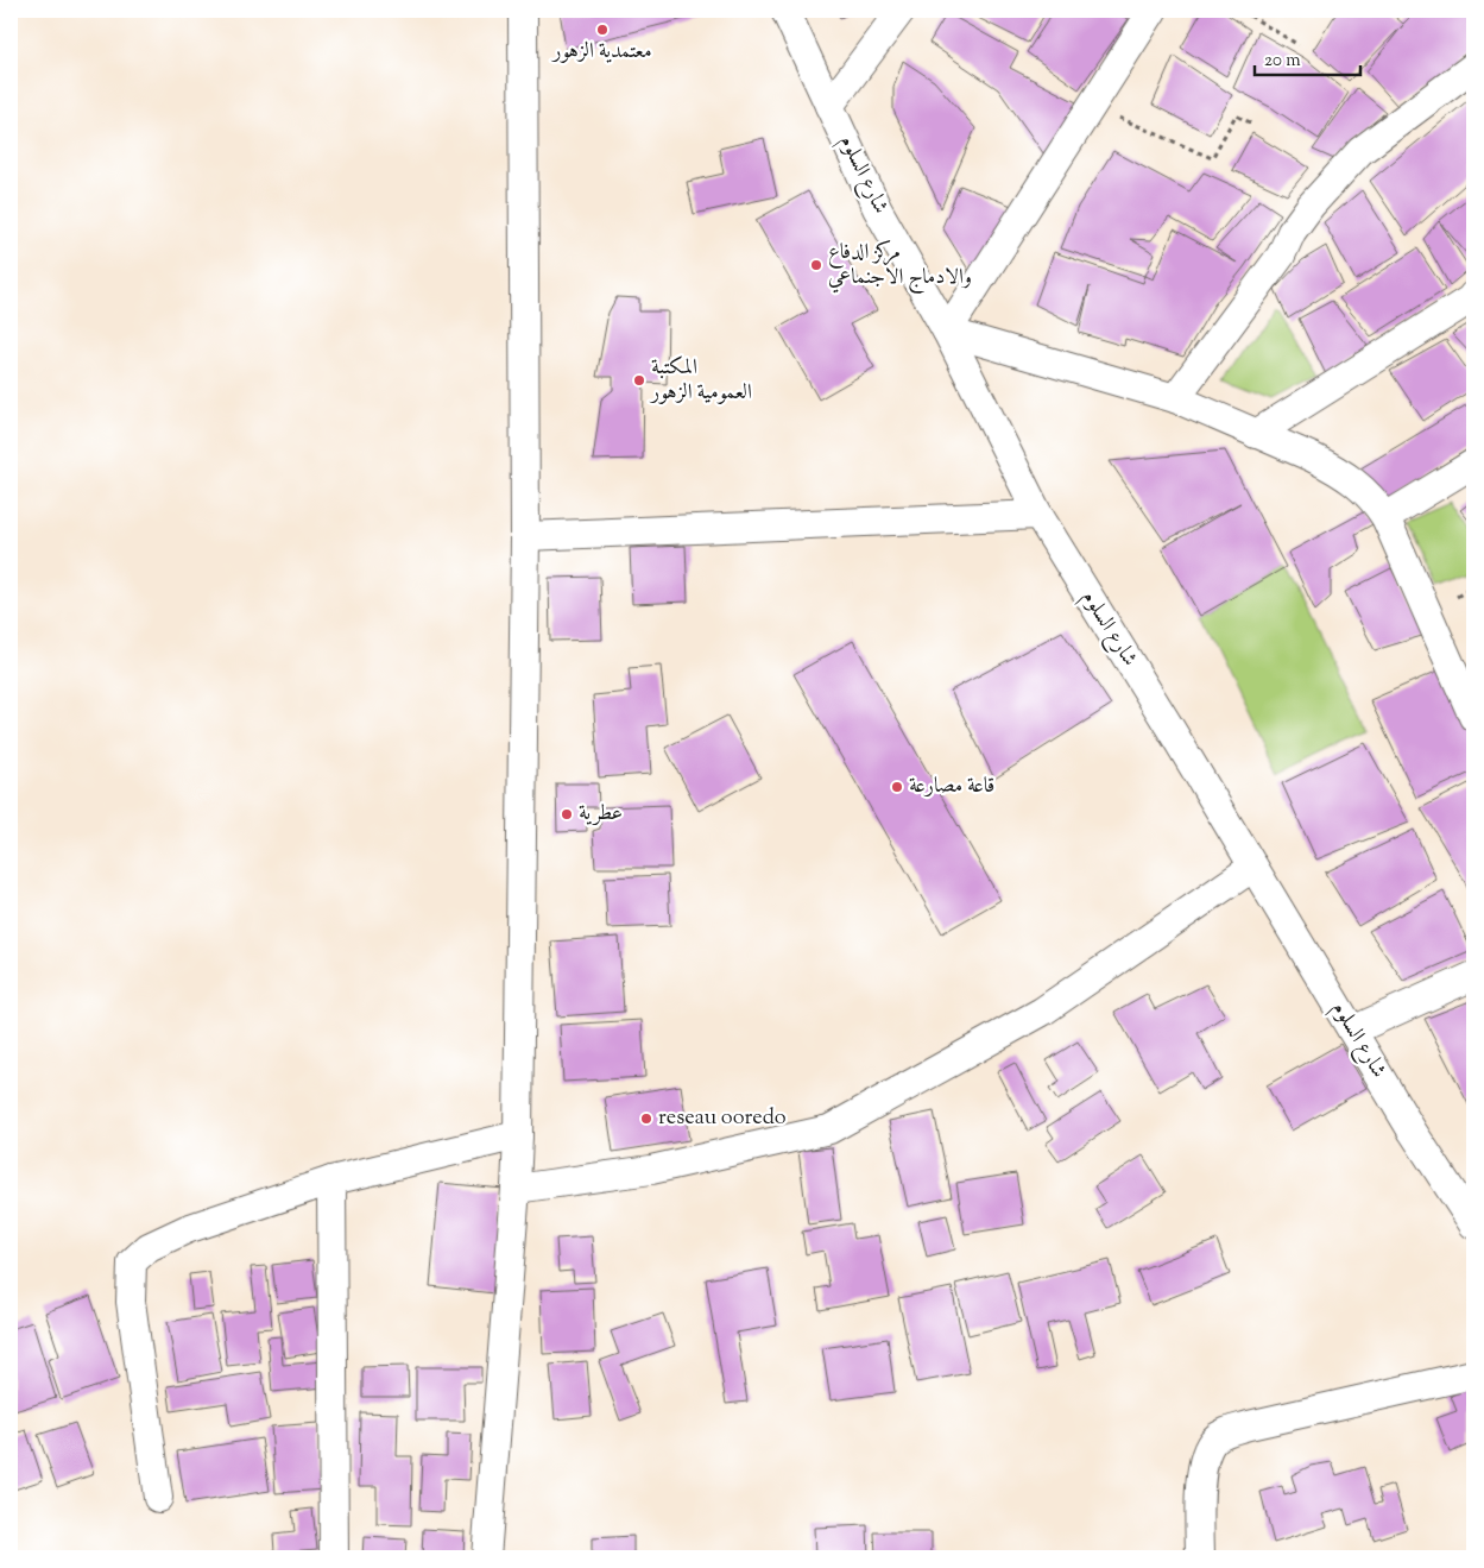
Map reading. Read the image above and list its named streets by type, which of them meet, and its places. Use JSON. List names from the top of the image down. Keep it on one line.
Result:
{"streets":{"street":["شارع السلوم"]},"places":["معتمدية الزهور","مركز الدفاع والادماج الاجنماعي","المكتبة العمومية الزهور","قاعة مصارعة","عطرية","reseau ooredo"],"scale_bar":"20 m"}
